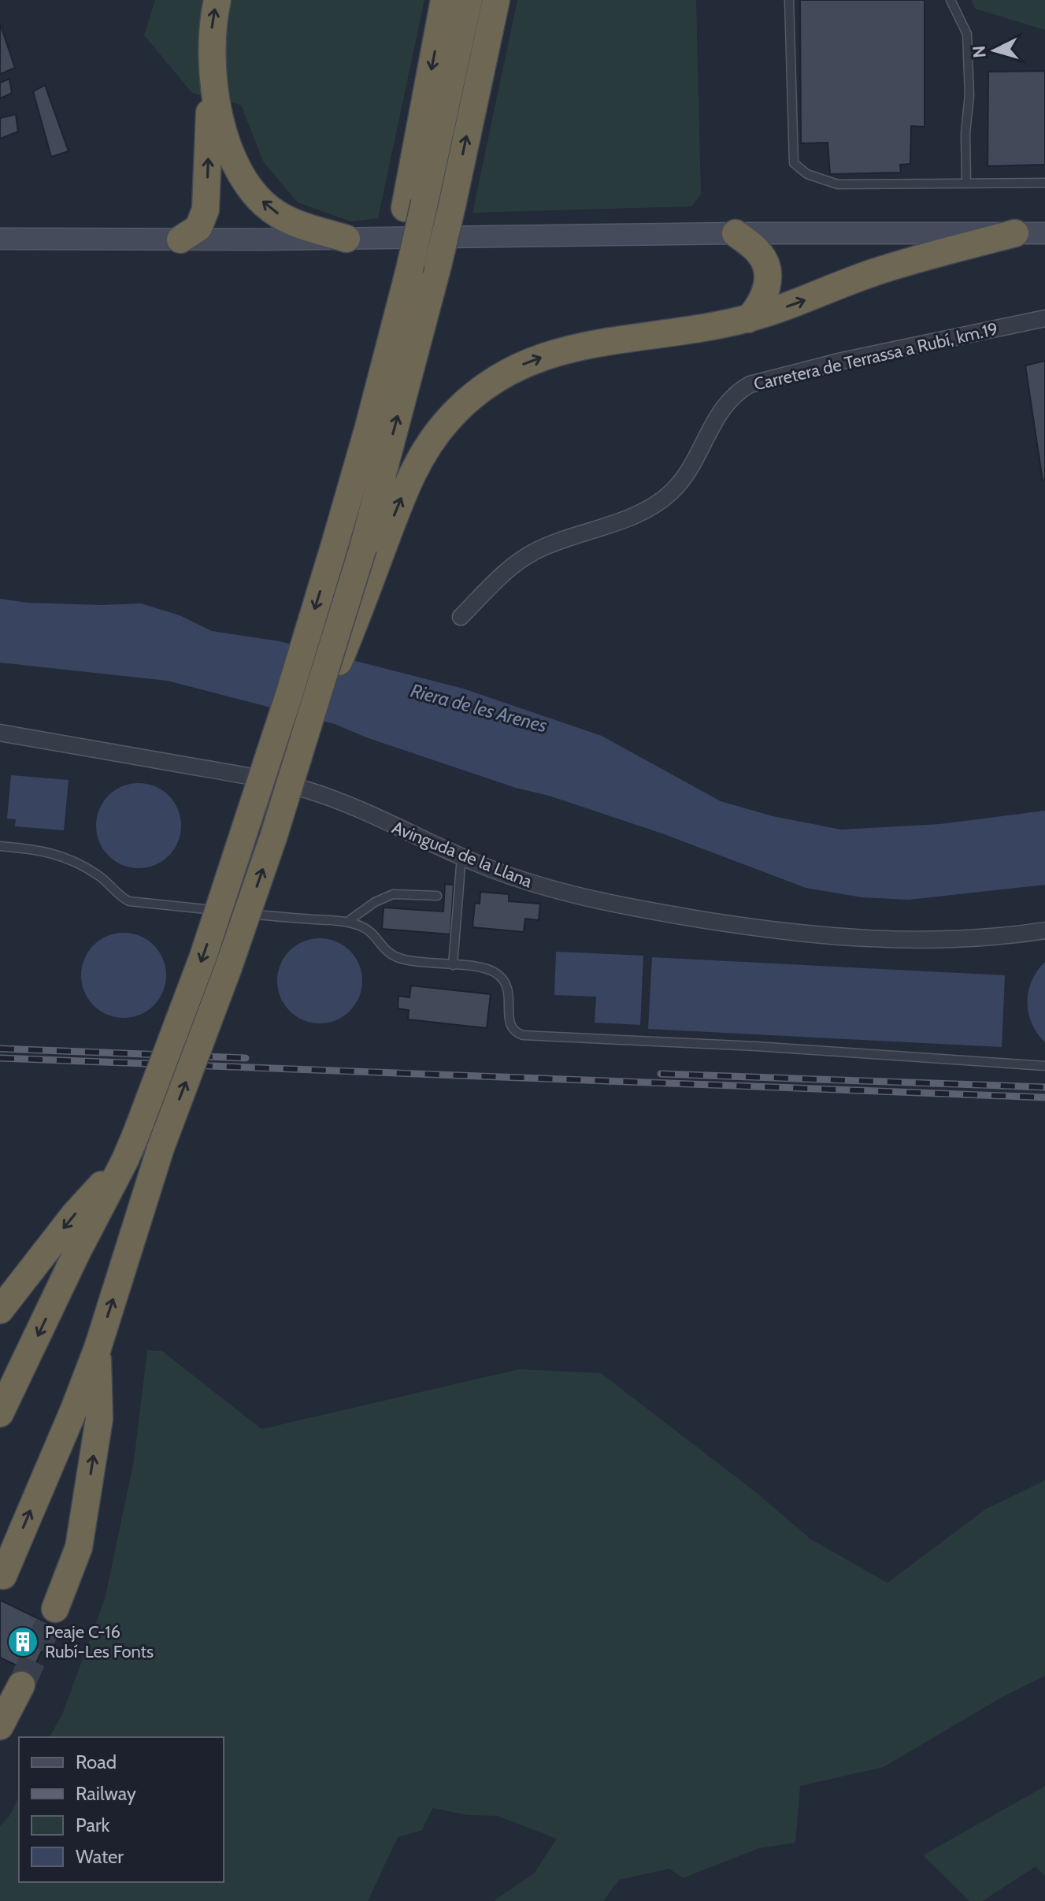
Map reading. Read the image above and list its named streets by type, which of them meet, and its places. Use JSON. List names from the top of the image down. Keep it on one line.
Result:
{"streets":{"street":["Carretera de Terrassa a Rubí, km.19","Avinguda de la Llana"]},"water":["Riera de les Arenes"],"places":{"building":["Peaje C-16 Rubí-Les Fonts"]},"legend":["Road","Railway","Park","Water"],"north":"left"}
